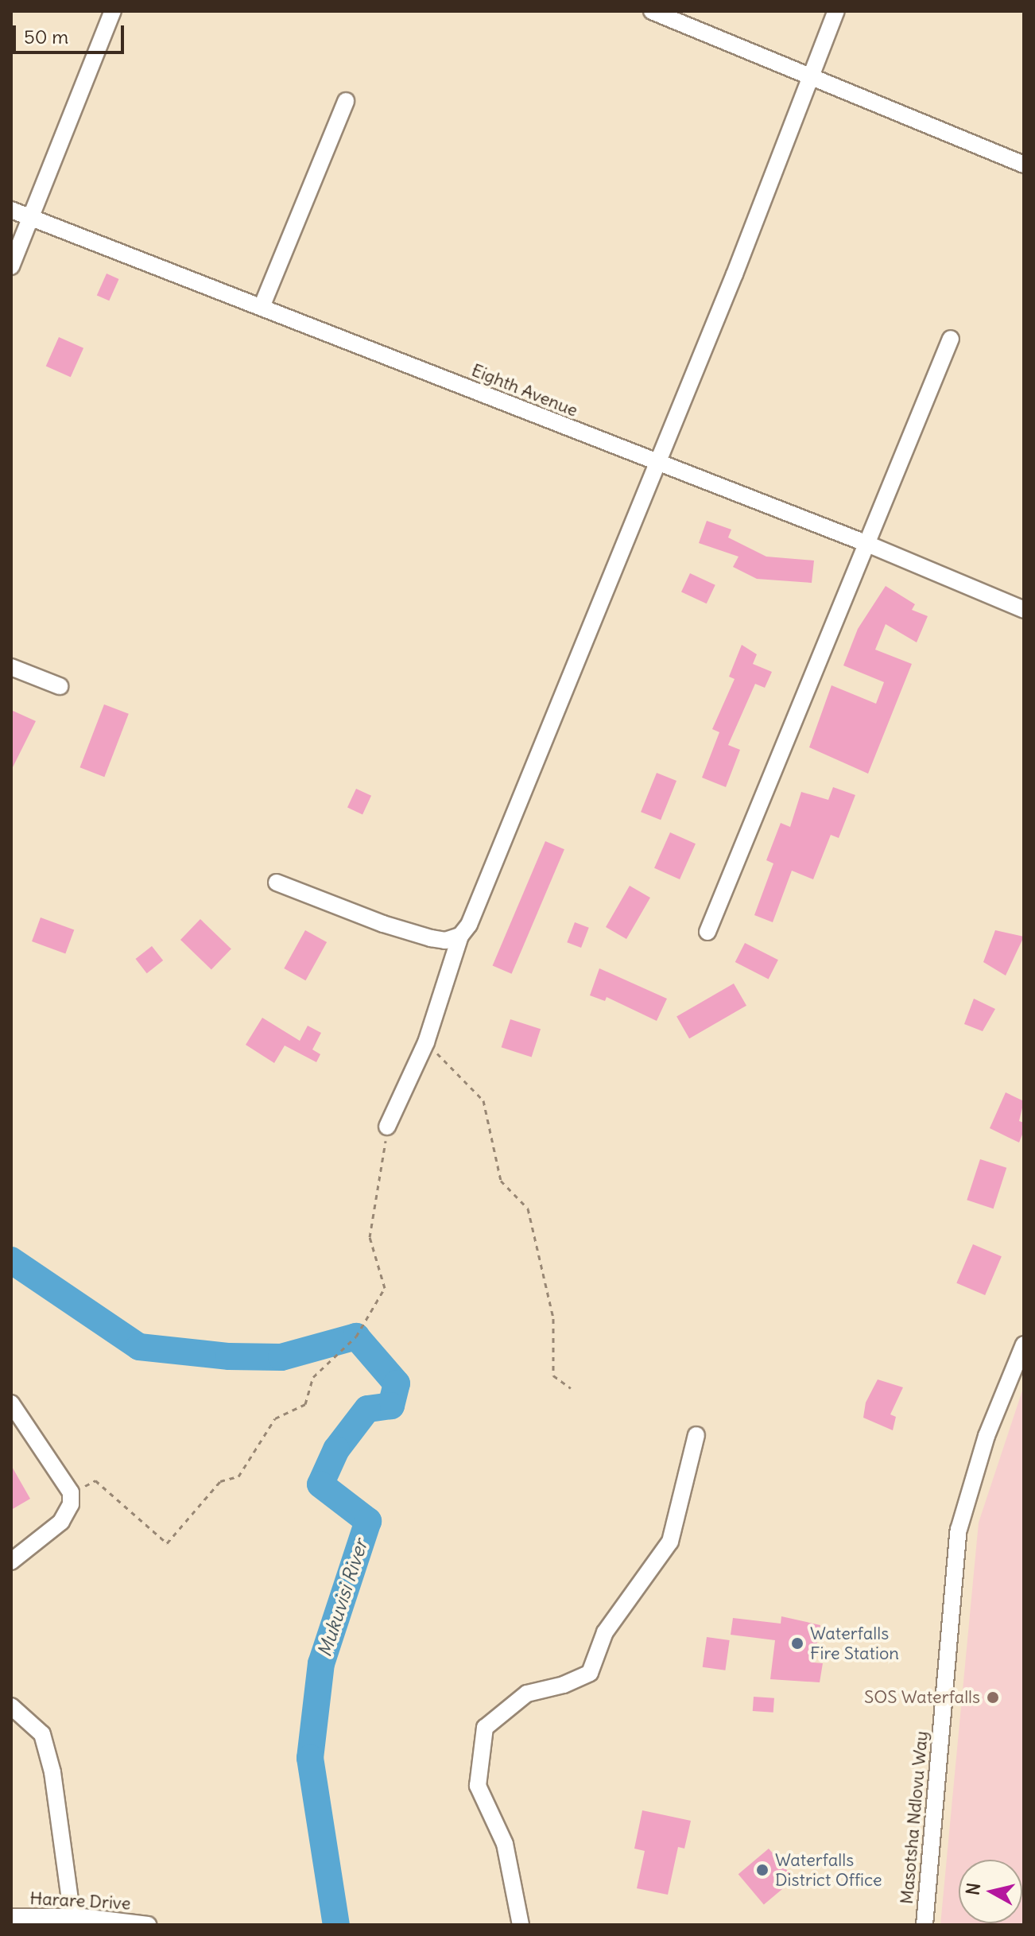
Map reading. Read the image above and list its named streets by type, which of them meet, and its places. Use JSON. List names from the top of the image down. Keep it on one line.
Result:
{"streets":{"street":["Eighth Avenue","Masotsha Ndlovu Way","Harare Drive"]},"water":["Mukuvisi River"],"places":["Waterfalls Fire Station","SOS Waterfalls","Waterfalls District Office"],"scale_bar":"50 m","north":"left"}
